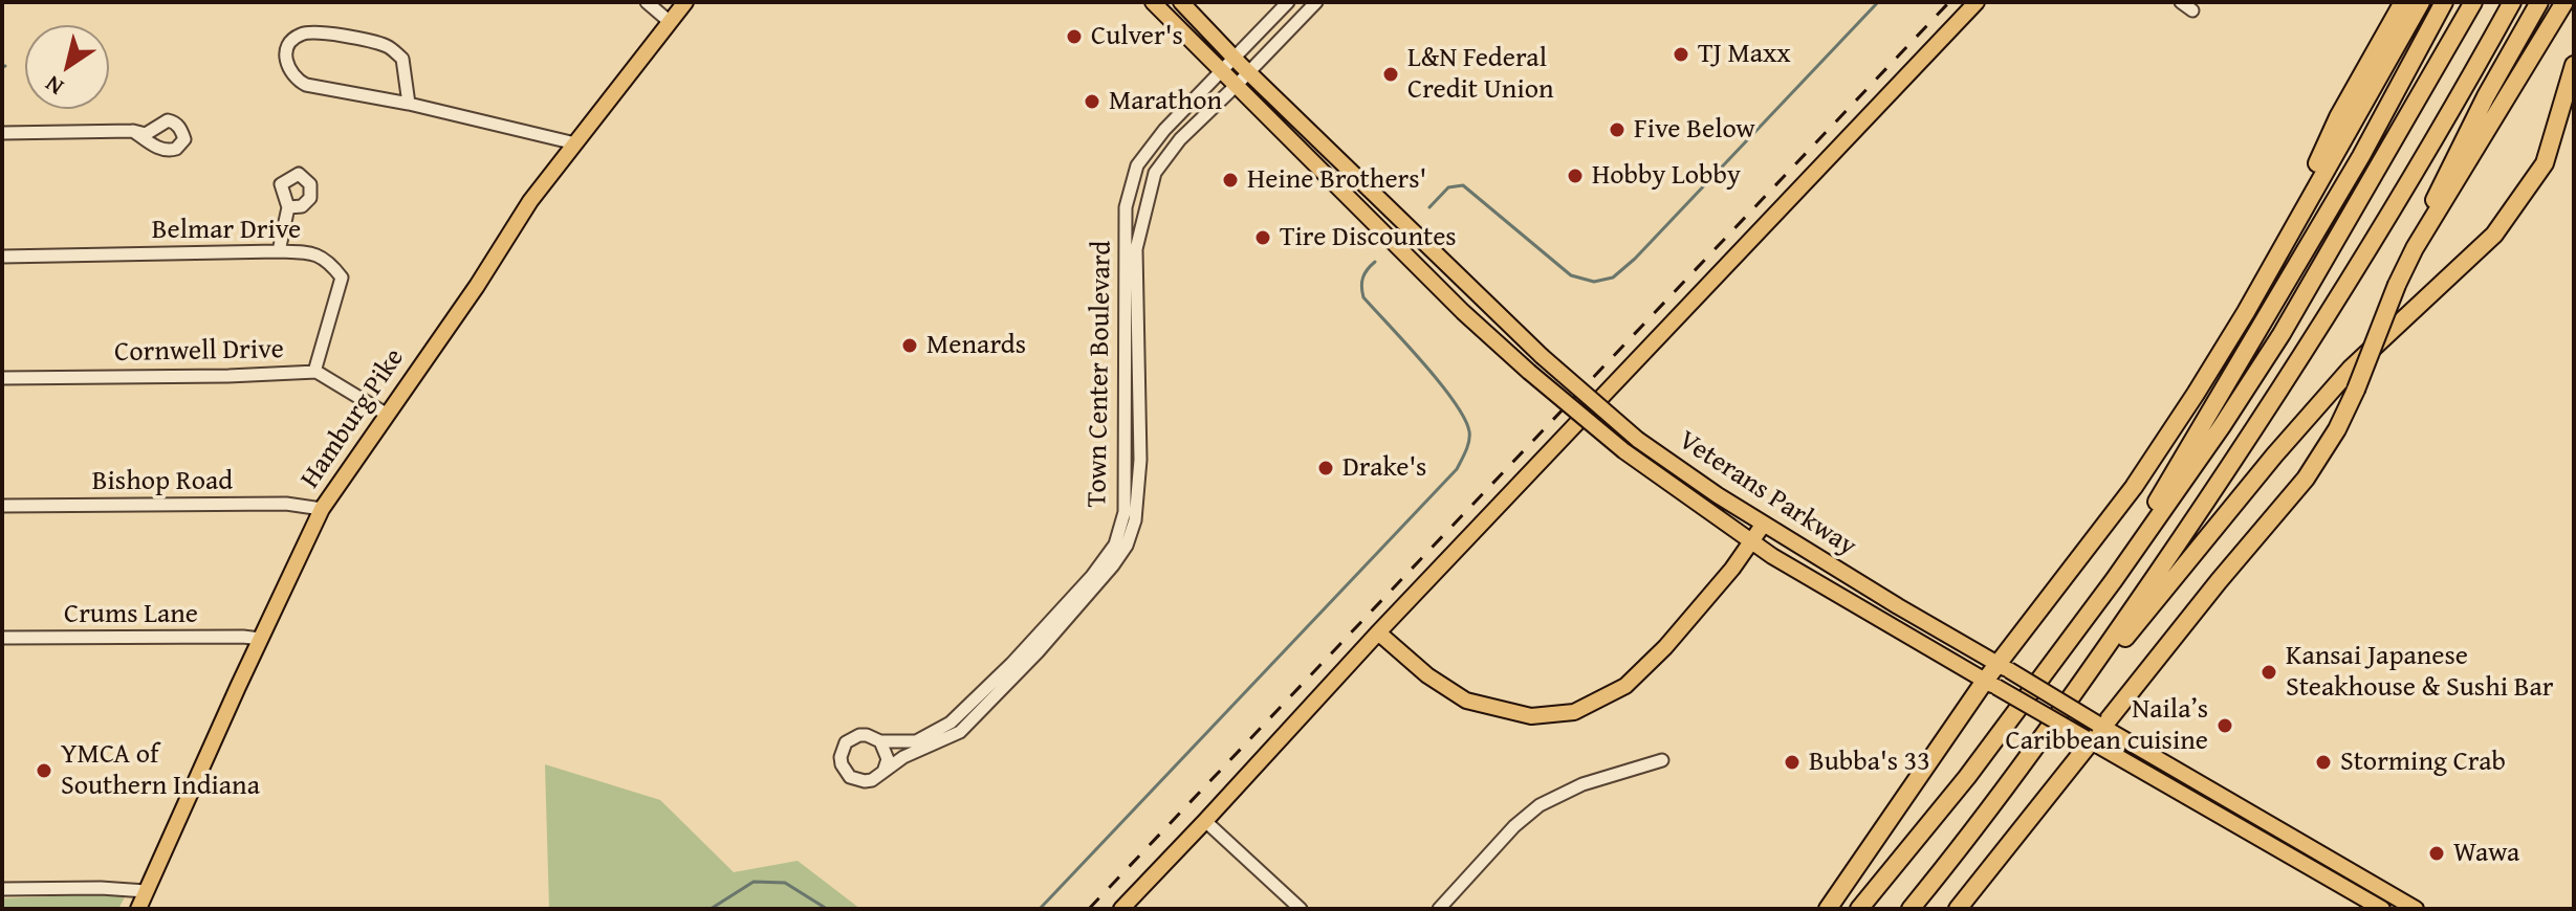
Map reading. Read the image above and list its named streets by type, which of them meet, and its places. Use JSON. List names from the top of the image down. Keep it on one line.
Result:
{"streets":{"main road":["Hamburg Pike","Veterans Parkway"],"street":["Belmar Drive","Cornwell Drive","Town Center Boulevard","Bishop Road","Crums Lane"]},"crossings":[["Belmar Drive","Cornwell Drive"],["Cornwell Drive","Hamburg Pike"],["Town Center Boulevard","Veterans Parkway"],["Hamburg Pike","Bishop Road"],["Hamburg Pike","Crums Lane"]],"places":["Culver's","TJ Maxx","L&N Federal Credit Union","Marathon","Five Below","Hobby Lobby","Heine Brothers'","Tire Discountes","Menards","Drake's","Kansai Japanese Steakhouse & Sushi Bar","Naila’s Caribbean cuisine","Bubba's 33","Storming Crab","YMCA of Southern Indiana","Wawa"],"north":"bottom left"}
